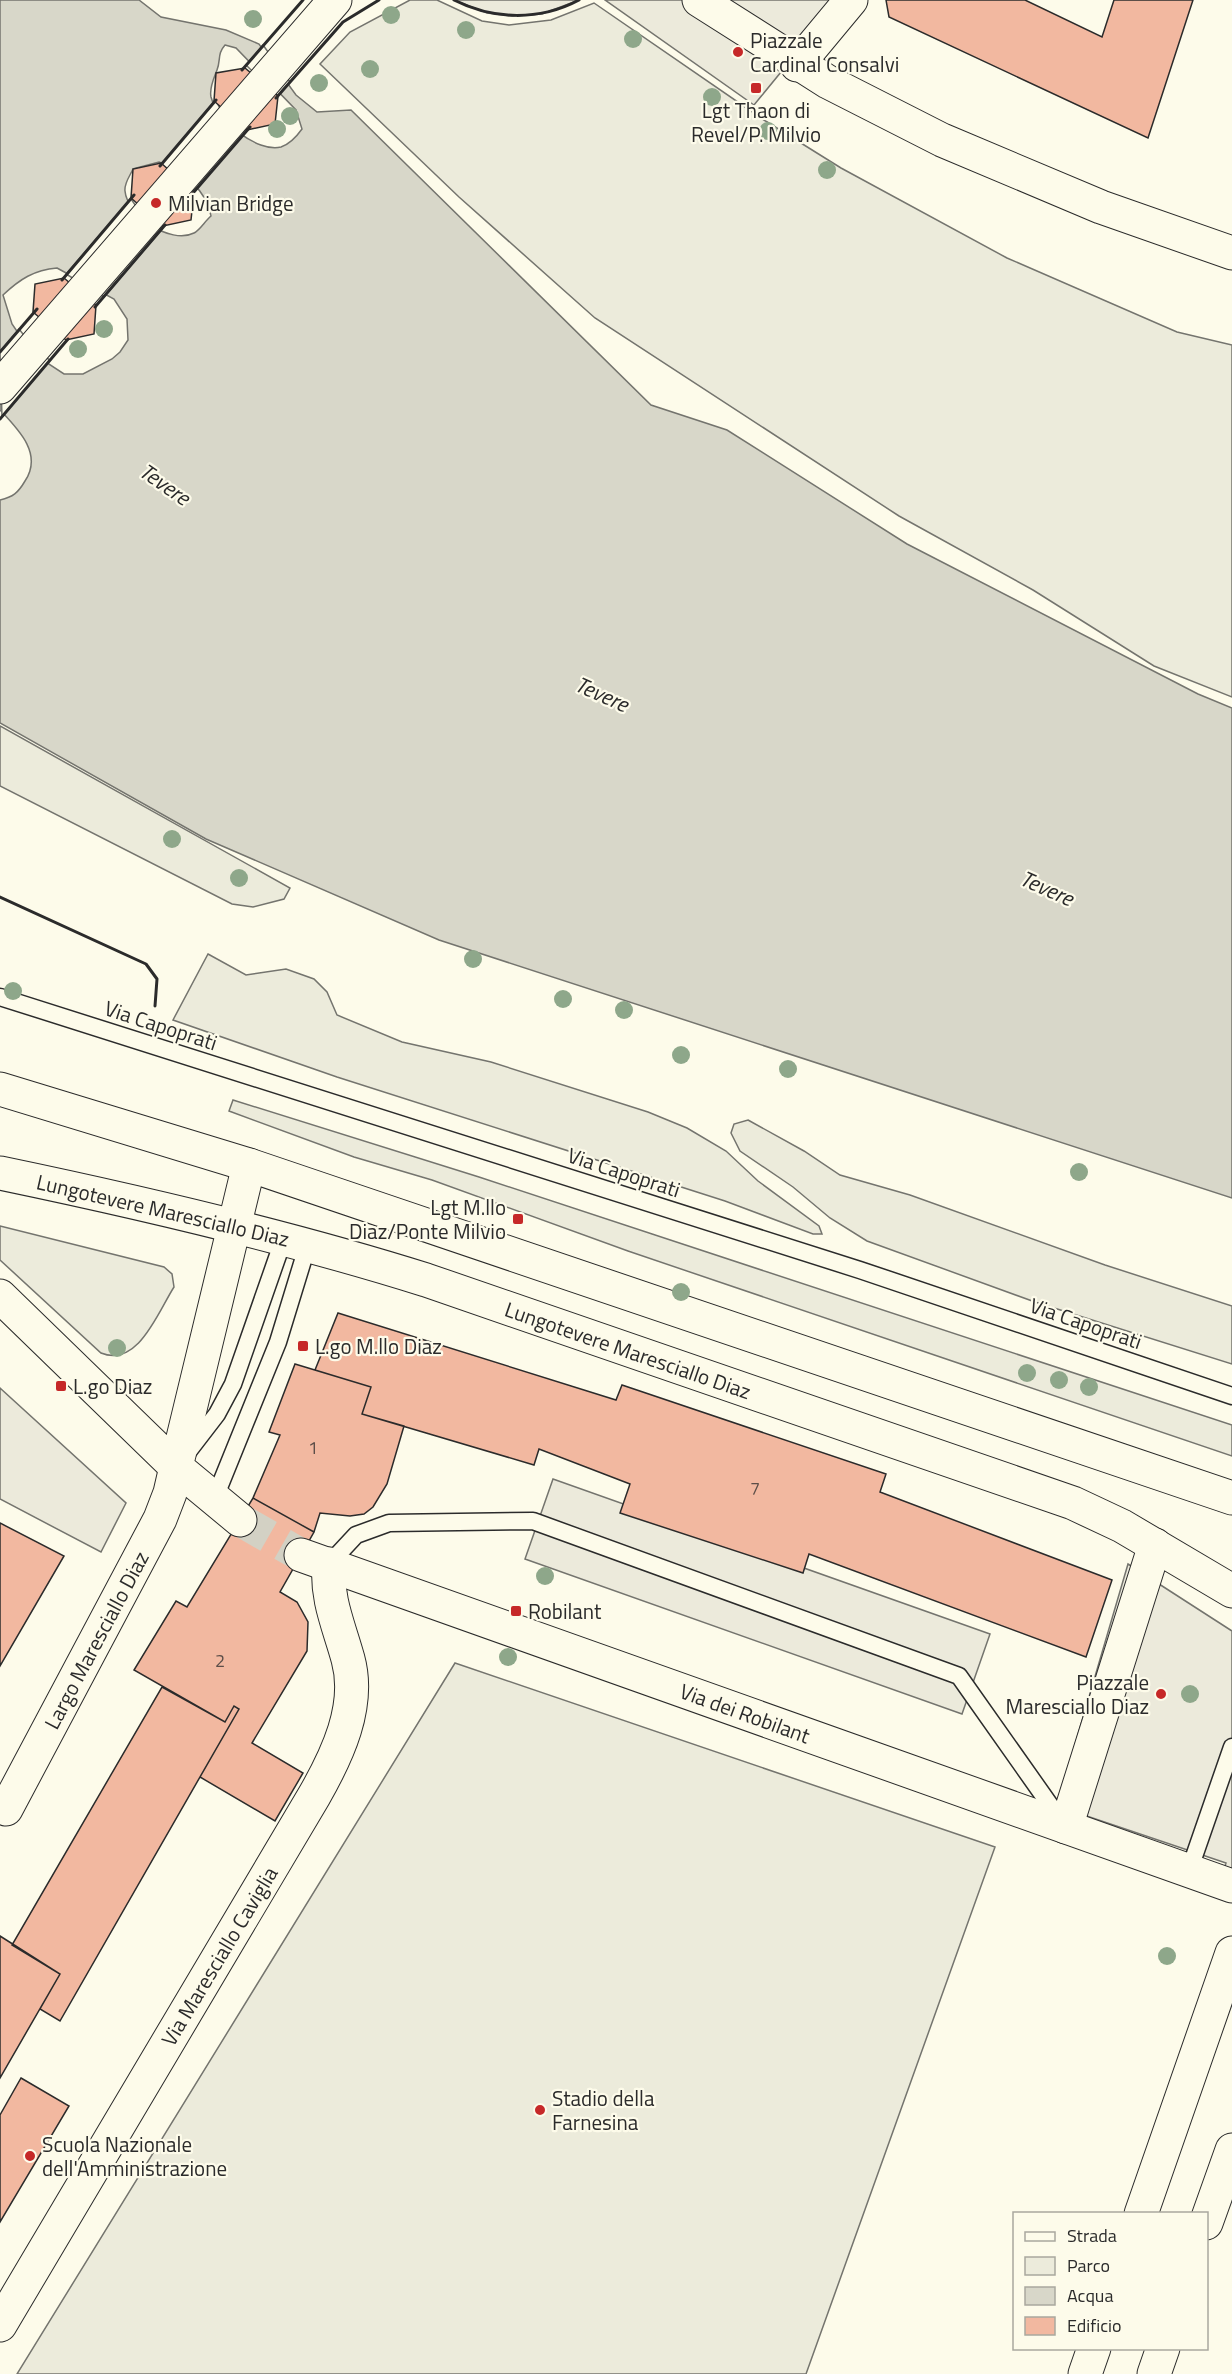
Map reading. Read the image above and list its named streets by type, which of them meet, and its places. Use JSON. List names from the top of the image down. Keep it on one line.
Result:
{"streets":{"street":["Lungotevere Maresciallo Diaz","Largo Maresciallo Diaz","Via dei Robilant","Via Maresciallo Caviglia"],"lane":["Via Capoprati"]},"crossings":[["Lungotevere Maresciallo Diaz","Largo Maresciallo Diaz"],["Via dei Robilant","Via Maresciallo Caviglia"]],"water":["Tevere"],"places":{"other":["Piazzale Cardinal Consalvi","Milvian Bridge","Piazzale Maresciallo Diaz","Stadio della Farnesina","Scuola Nazionale dell'Amministrazione"],"transit":["Lgt Thaon di Revel/P. Milvio","Lgt M.llo Diaz/Ponte Milvio","L.go M.llo Diaz","L.go Diaz","Robilant"]},"house_numbers":["1","7","2"],"legend":["Strada","Parco","Acqua","Edificio"]}
